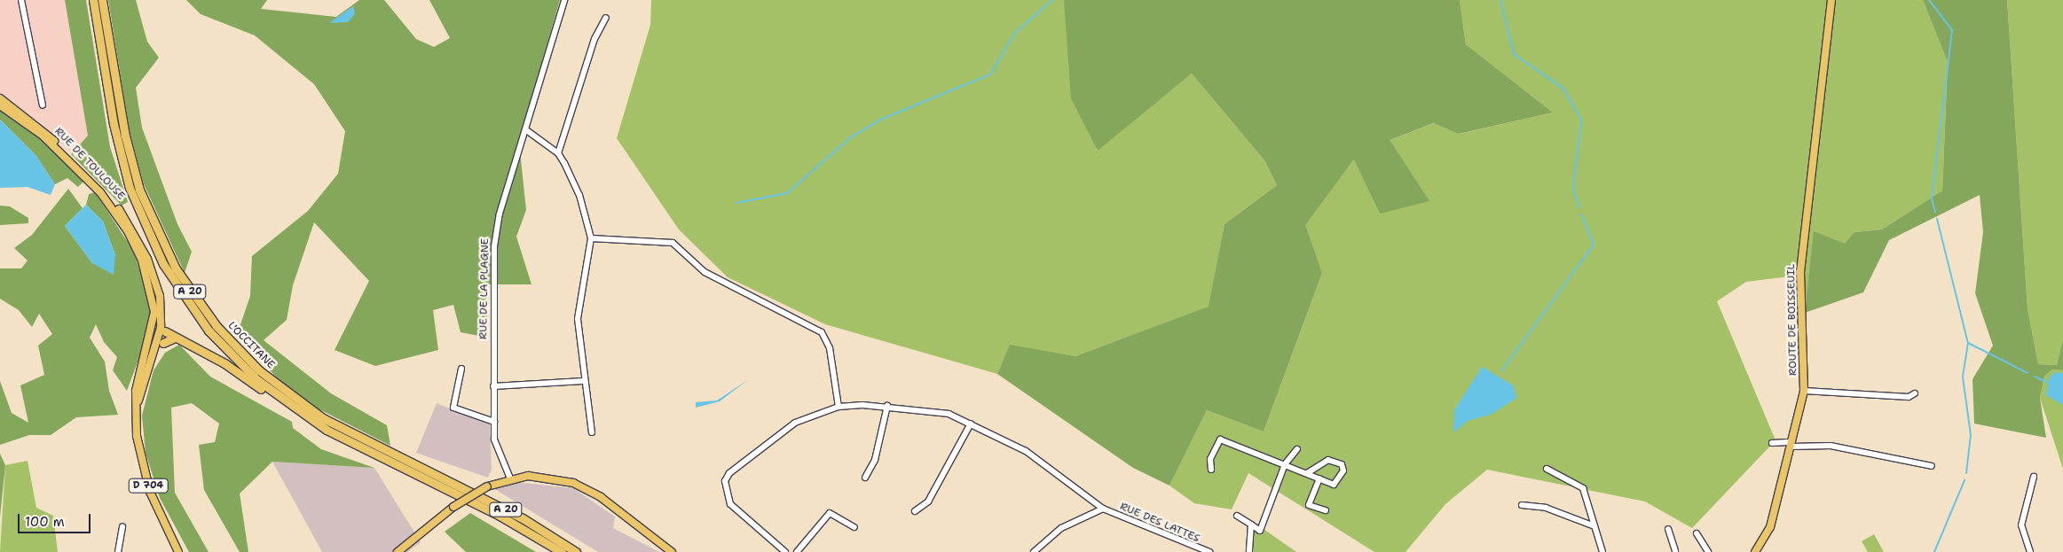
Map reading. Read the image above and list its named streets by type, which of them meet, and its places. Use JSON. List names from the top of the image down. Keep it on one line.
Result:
{"streets":{"highway":["A 20","L'OCCITANE"],"main road":["RUE DE TOULOUSE","ROUTE DE BOISSEUIL","D 704"],"street":["RUE DE LA PLAGNE","RUE DES LATTES"]},"crossings":[["RUE DE TOULOUSE","D 704"]],"scale_bar":"100 m"}
